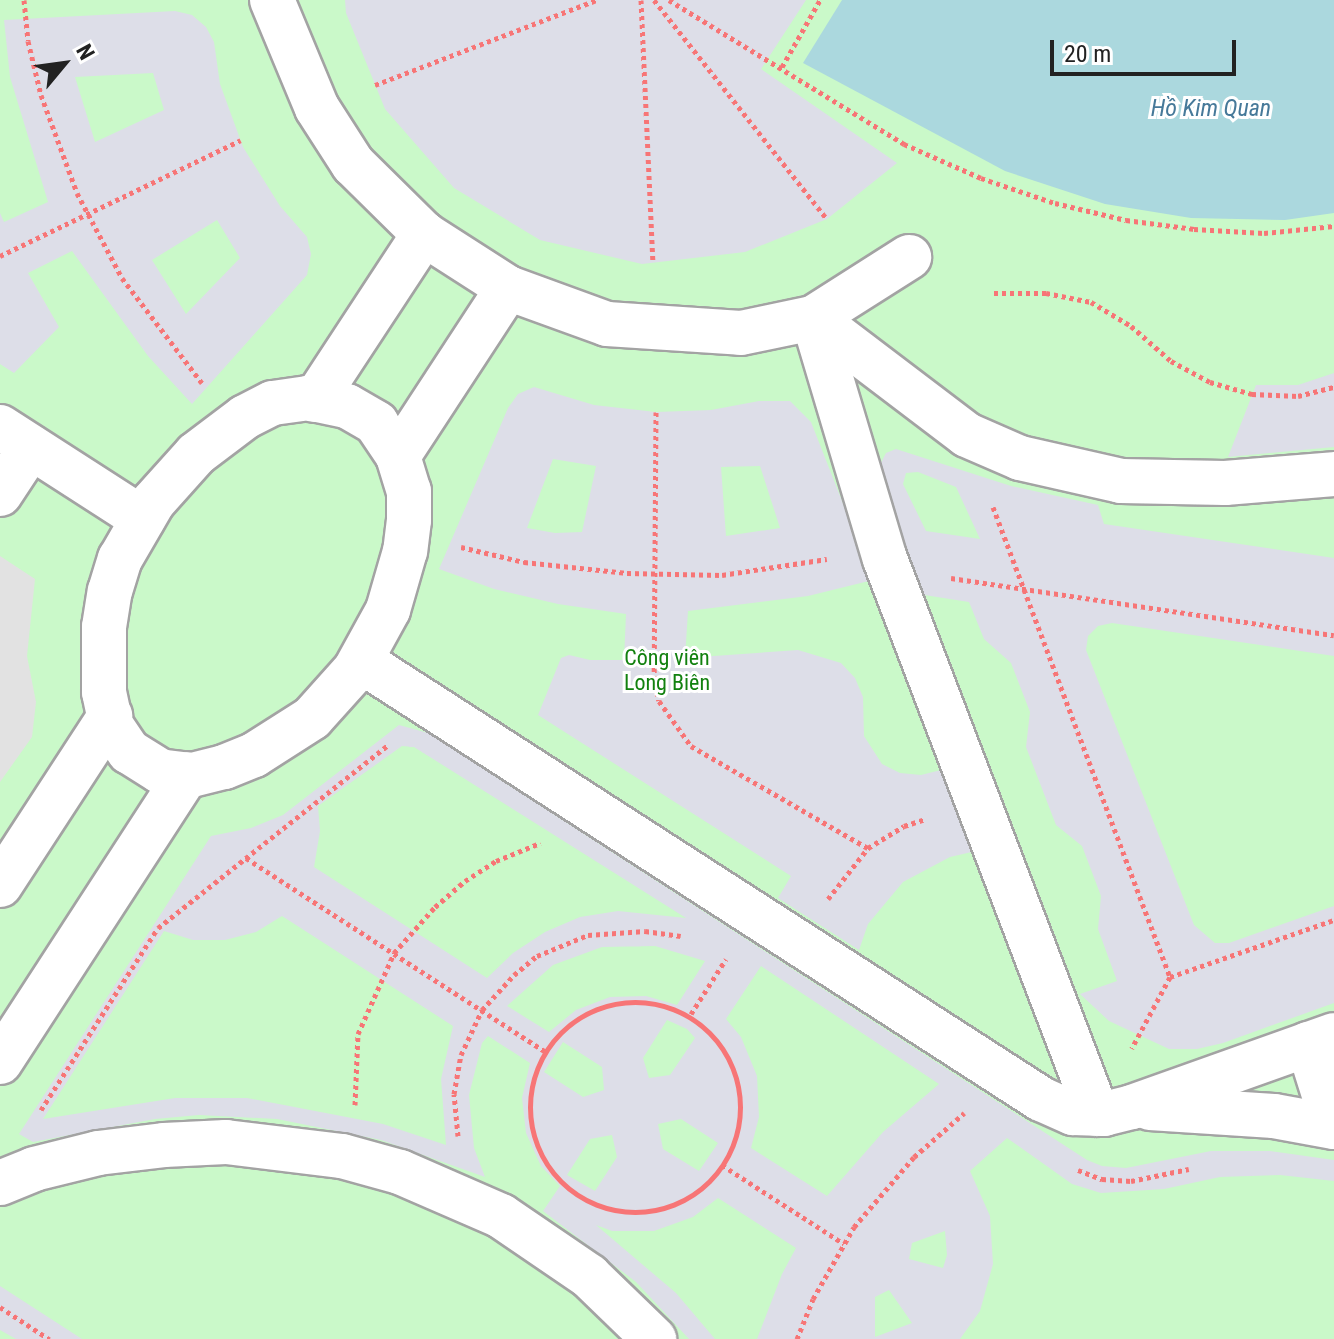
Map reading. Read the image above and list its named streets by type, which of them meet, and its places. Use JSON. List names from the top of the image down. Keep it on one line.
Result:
{"water":["Hồ Kim Quan"],"parks":["Công viên Long Biên"],"scale_bar":"20 m","north":"top right"}
